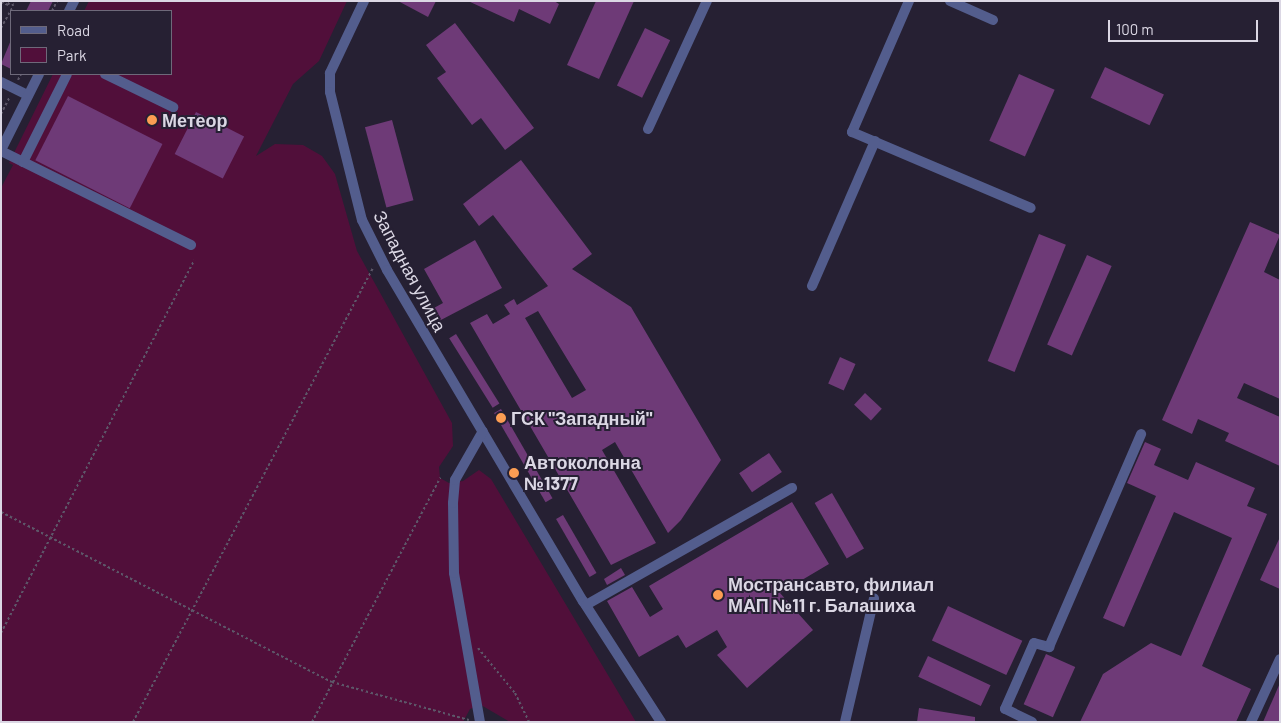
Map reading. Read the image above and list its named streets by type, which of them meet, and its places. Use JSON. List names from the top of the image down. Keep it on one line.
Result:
{"streets":{"street":["Западная улица"]},"places":["Метеор","ГСК \"Западный\"","Автоколонна №1377","Мострансавто, филиал МАП №11 г. Балашиха"],"legend":["Road","Park"],"scale_bar":"100 m"}
